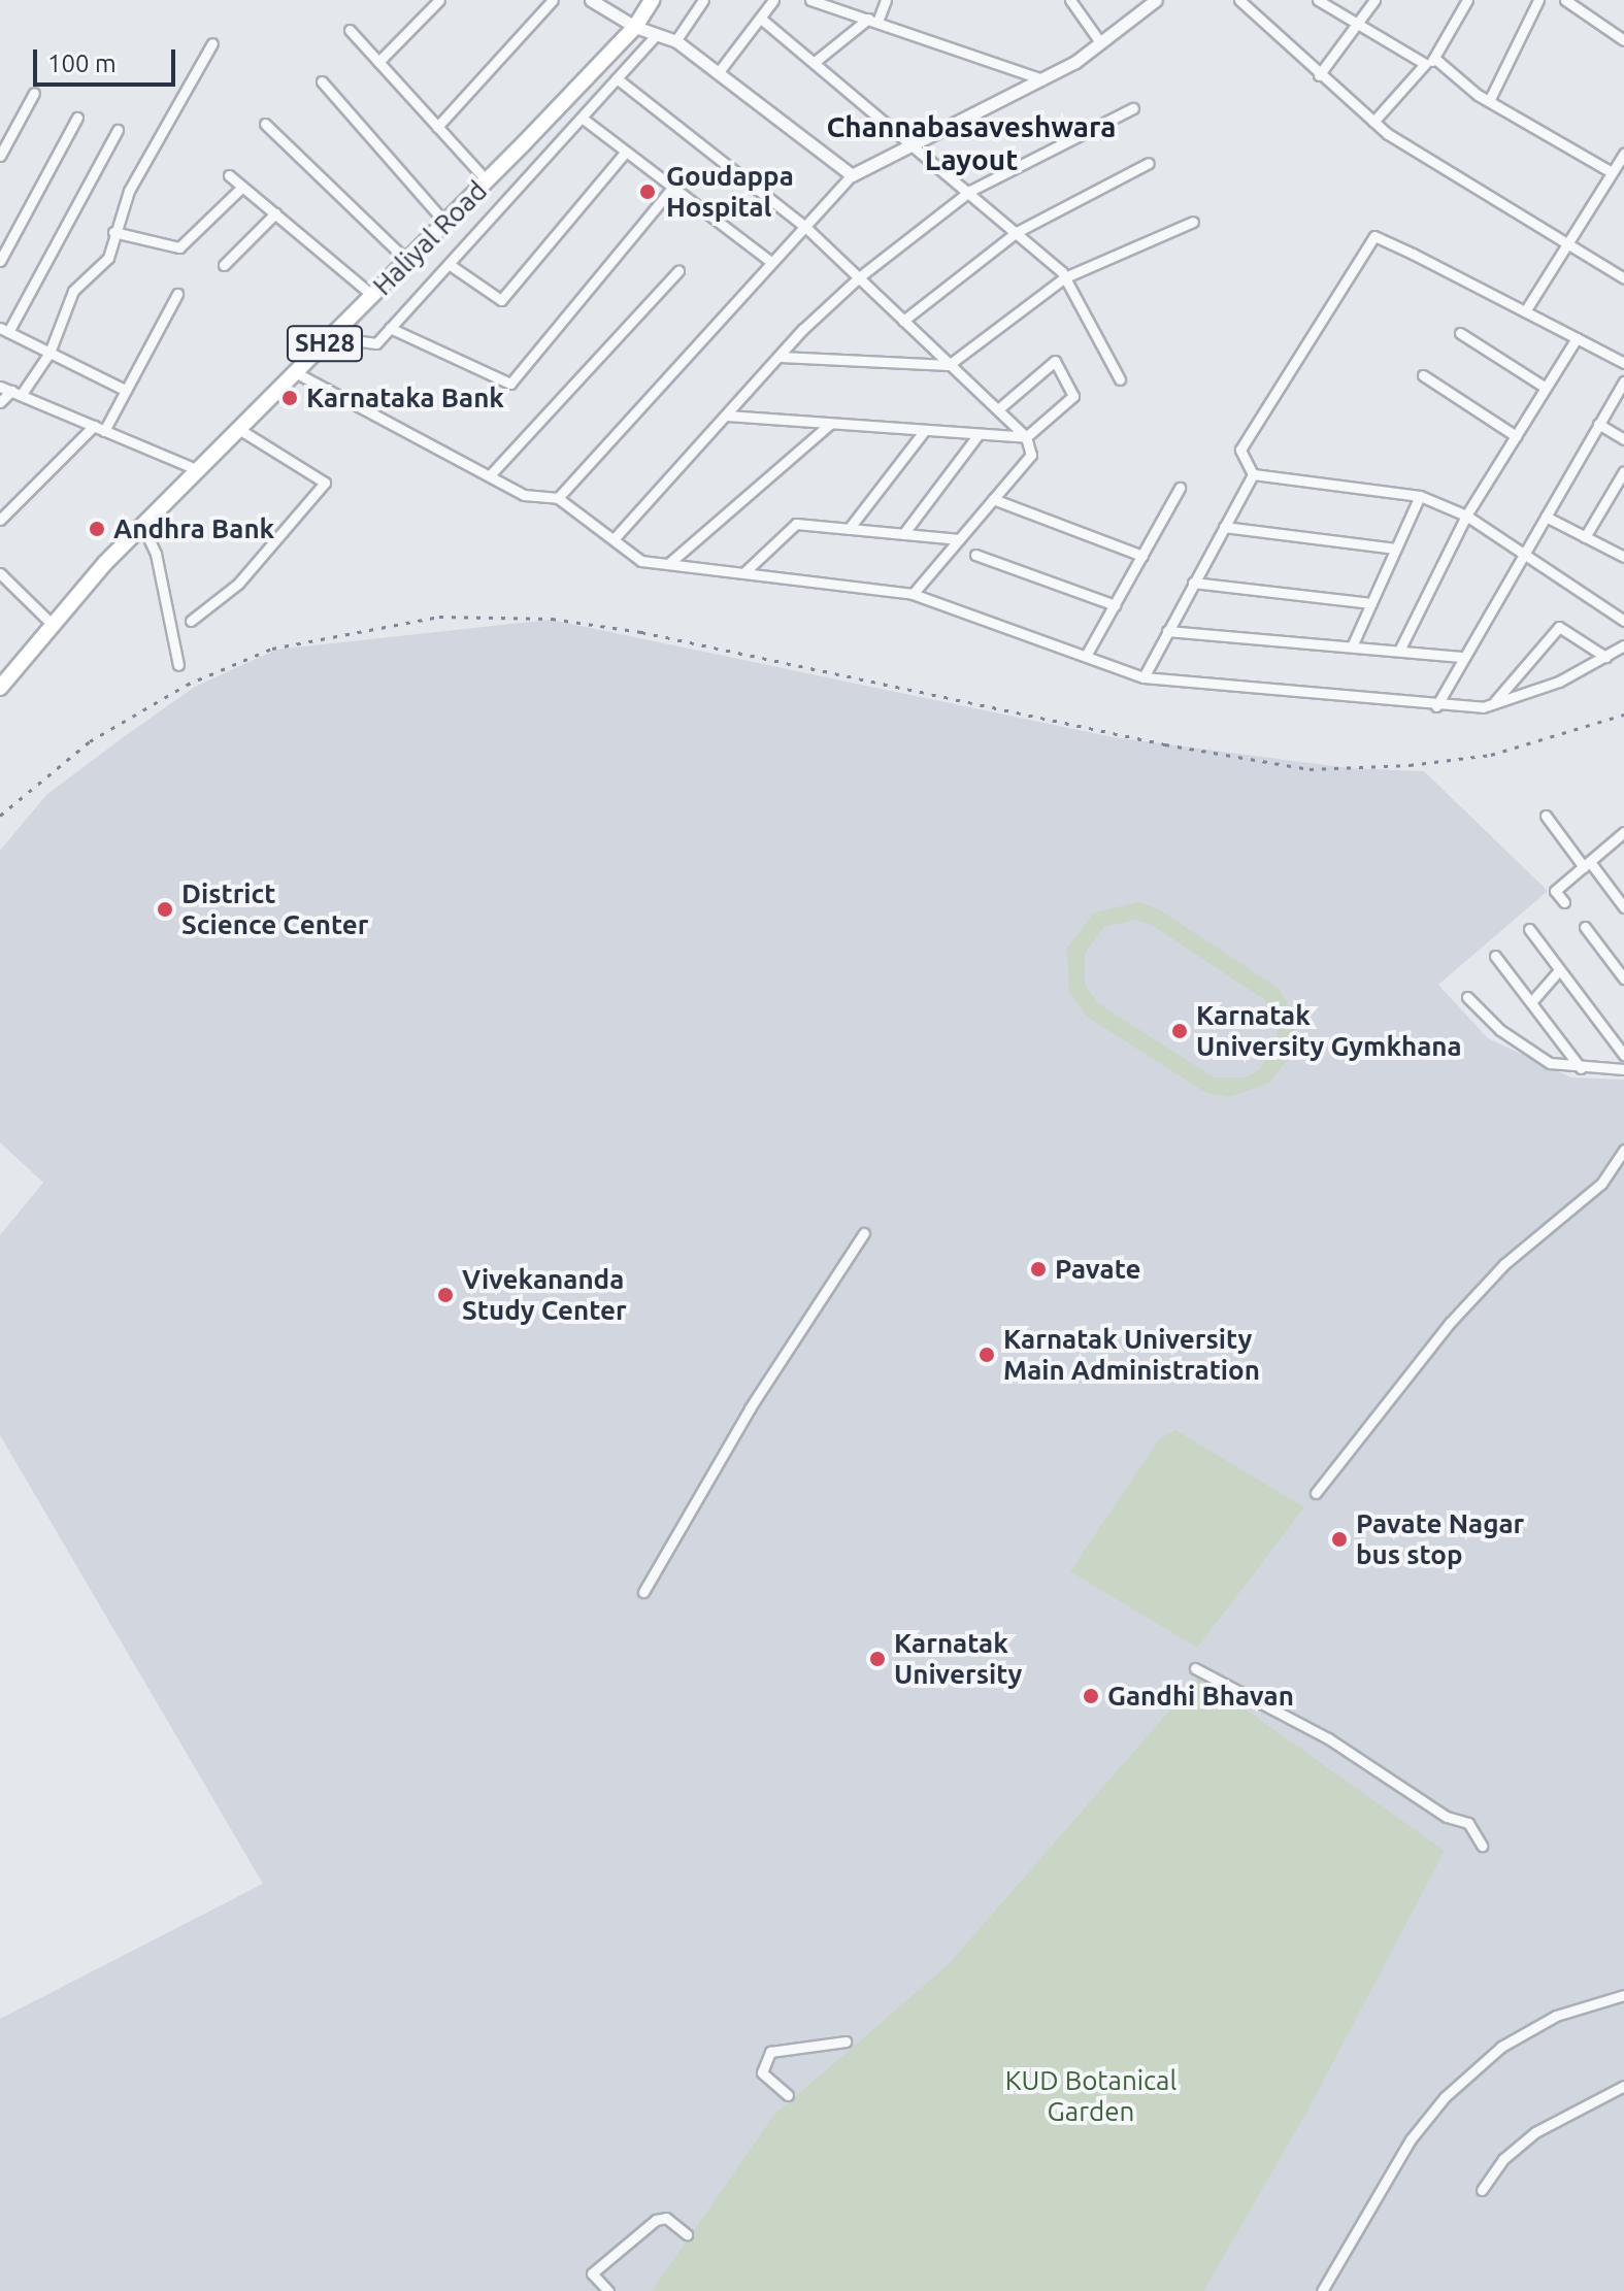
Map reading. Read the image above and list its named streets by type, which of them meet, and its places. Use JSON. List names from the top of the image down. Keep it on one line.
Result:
{"streets":{"main road":["Haliyal Road","SH28"]},"districts":["Channabasaveshwara Layout"],"parks":["KUD Botanical Garden"],"places":["Goudappa Hospital","Karnataka Bank","Andhra Bank","District Science Center","Karnatak University Gymkhana","Pavate","Vivekananda Study Center","Karnatak University Main Administration","Pavate Nagar bus stop","Karnatak University","Gandhi Bhavan"],"scale_bar":"100 m"}
